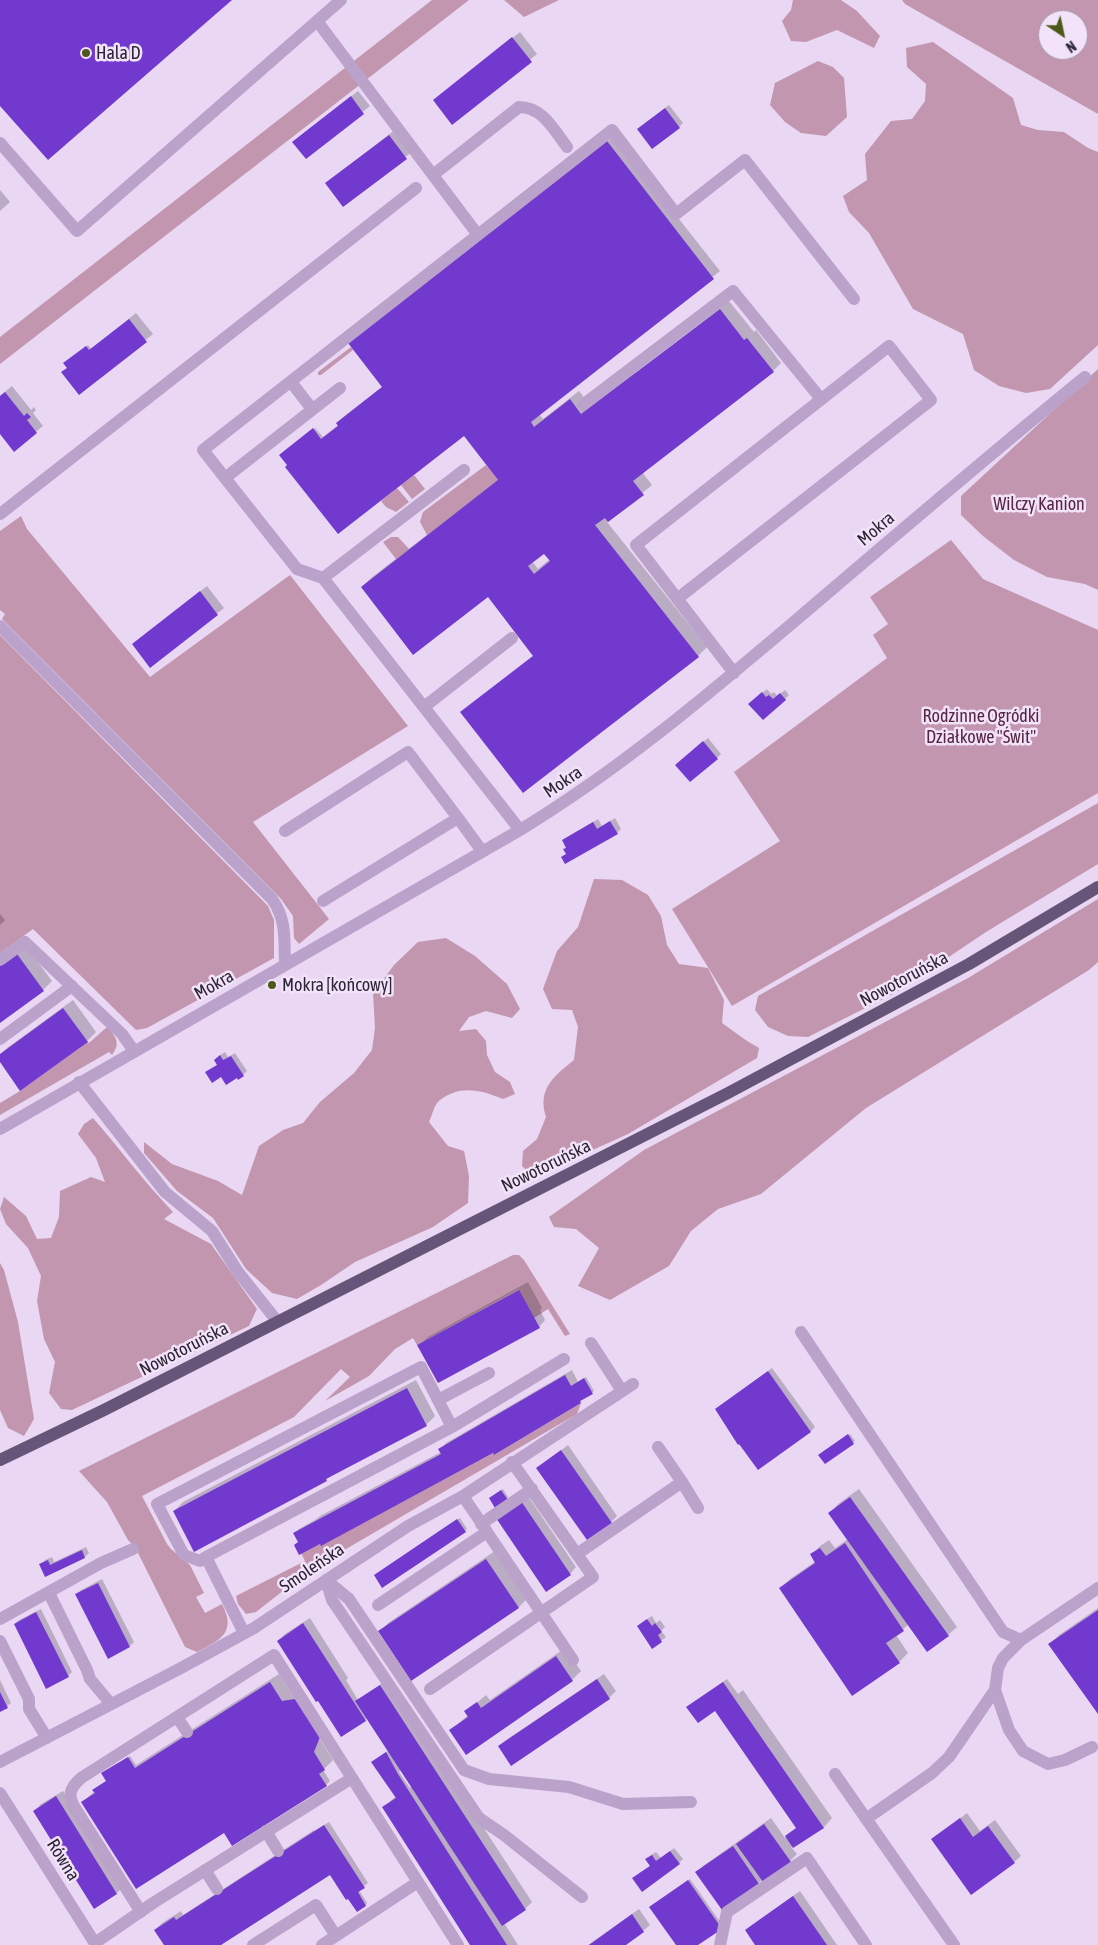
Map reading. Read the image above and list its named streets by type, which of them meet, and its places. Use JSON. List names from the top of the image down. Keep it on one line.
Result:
{"streets":{"main road":["Nowotoruńska"],"street":["Mokra","Smoleńska","Równa"]},"parks":["Wilczy Kanion","Rodzinne Ogródki Działkowe \"Świt\""],"places":["Hala D","Mokra [końcowy]"],"north":"bottom right"}
